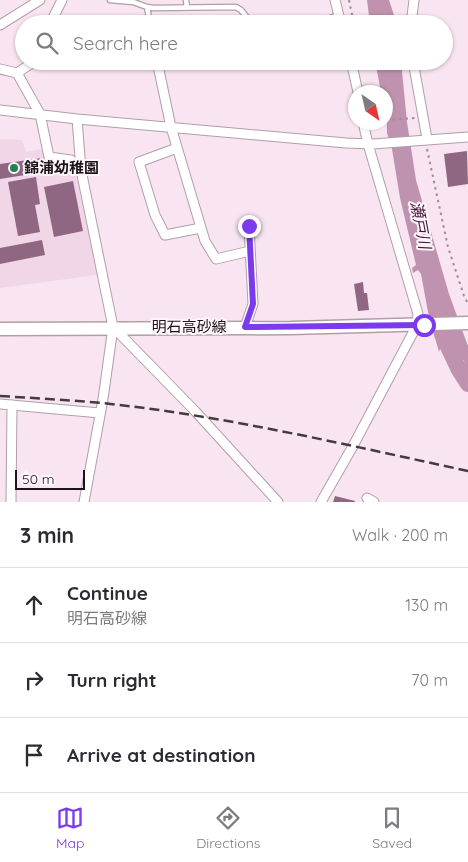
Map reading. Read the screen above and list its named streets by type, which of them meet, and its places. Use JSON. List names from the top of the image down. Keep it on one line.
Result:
{"streets":{"main road":["明石高砂線"]},"water":["瀬戸川"],"places":["錦浦幼稚園"],"scale_bar":"50 m","north":"bottom right","page":{"search":"Search here","scale":"50 m","heading":["3 min","Walk · 200 m"],"list":[["Continue","明石高砂線","130 m"],["Turn right","70 m"],"Arrive at destination"],"nav":["Map","Directions","Saved"]}}
